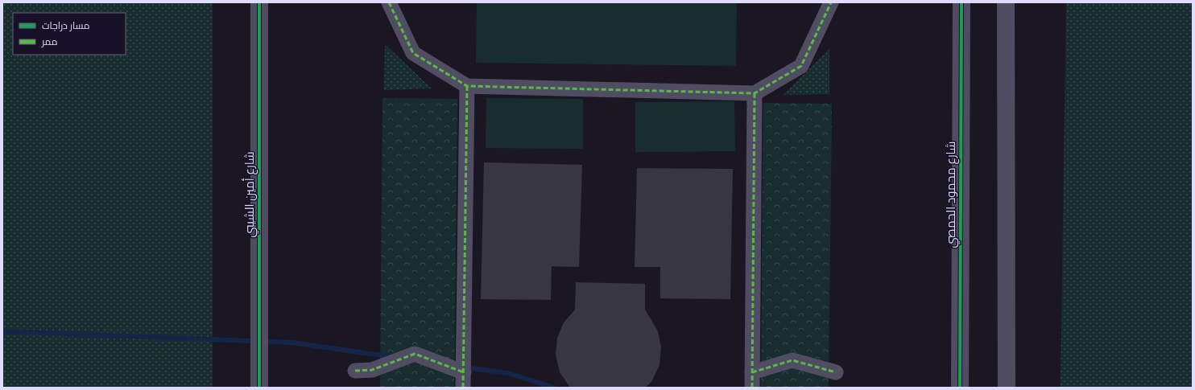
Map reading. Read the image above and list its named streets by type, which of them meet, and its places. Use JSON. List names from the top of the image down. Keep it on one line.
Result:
{"streets":{"street":["شارع أمين الشيبي","شارع محمود الحمصي"]},"legend":["مسار دراجات","ممر"]}
